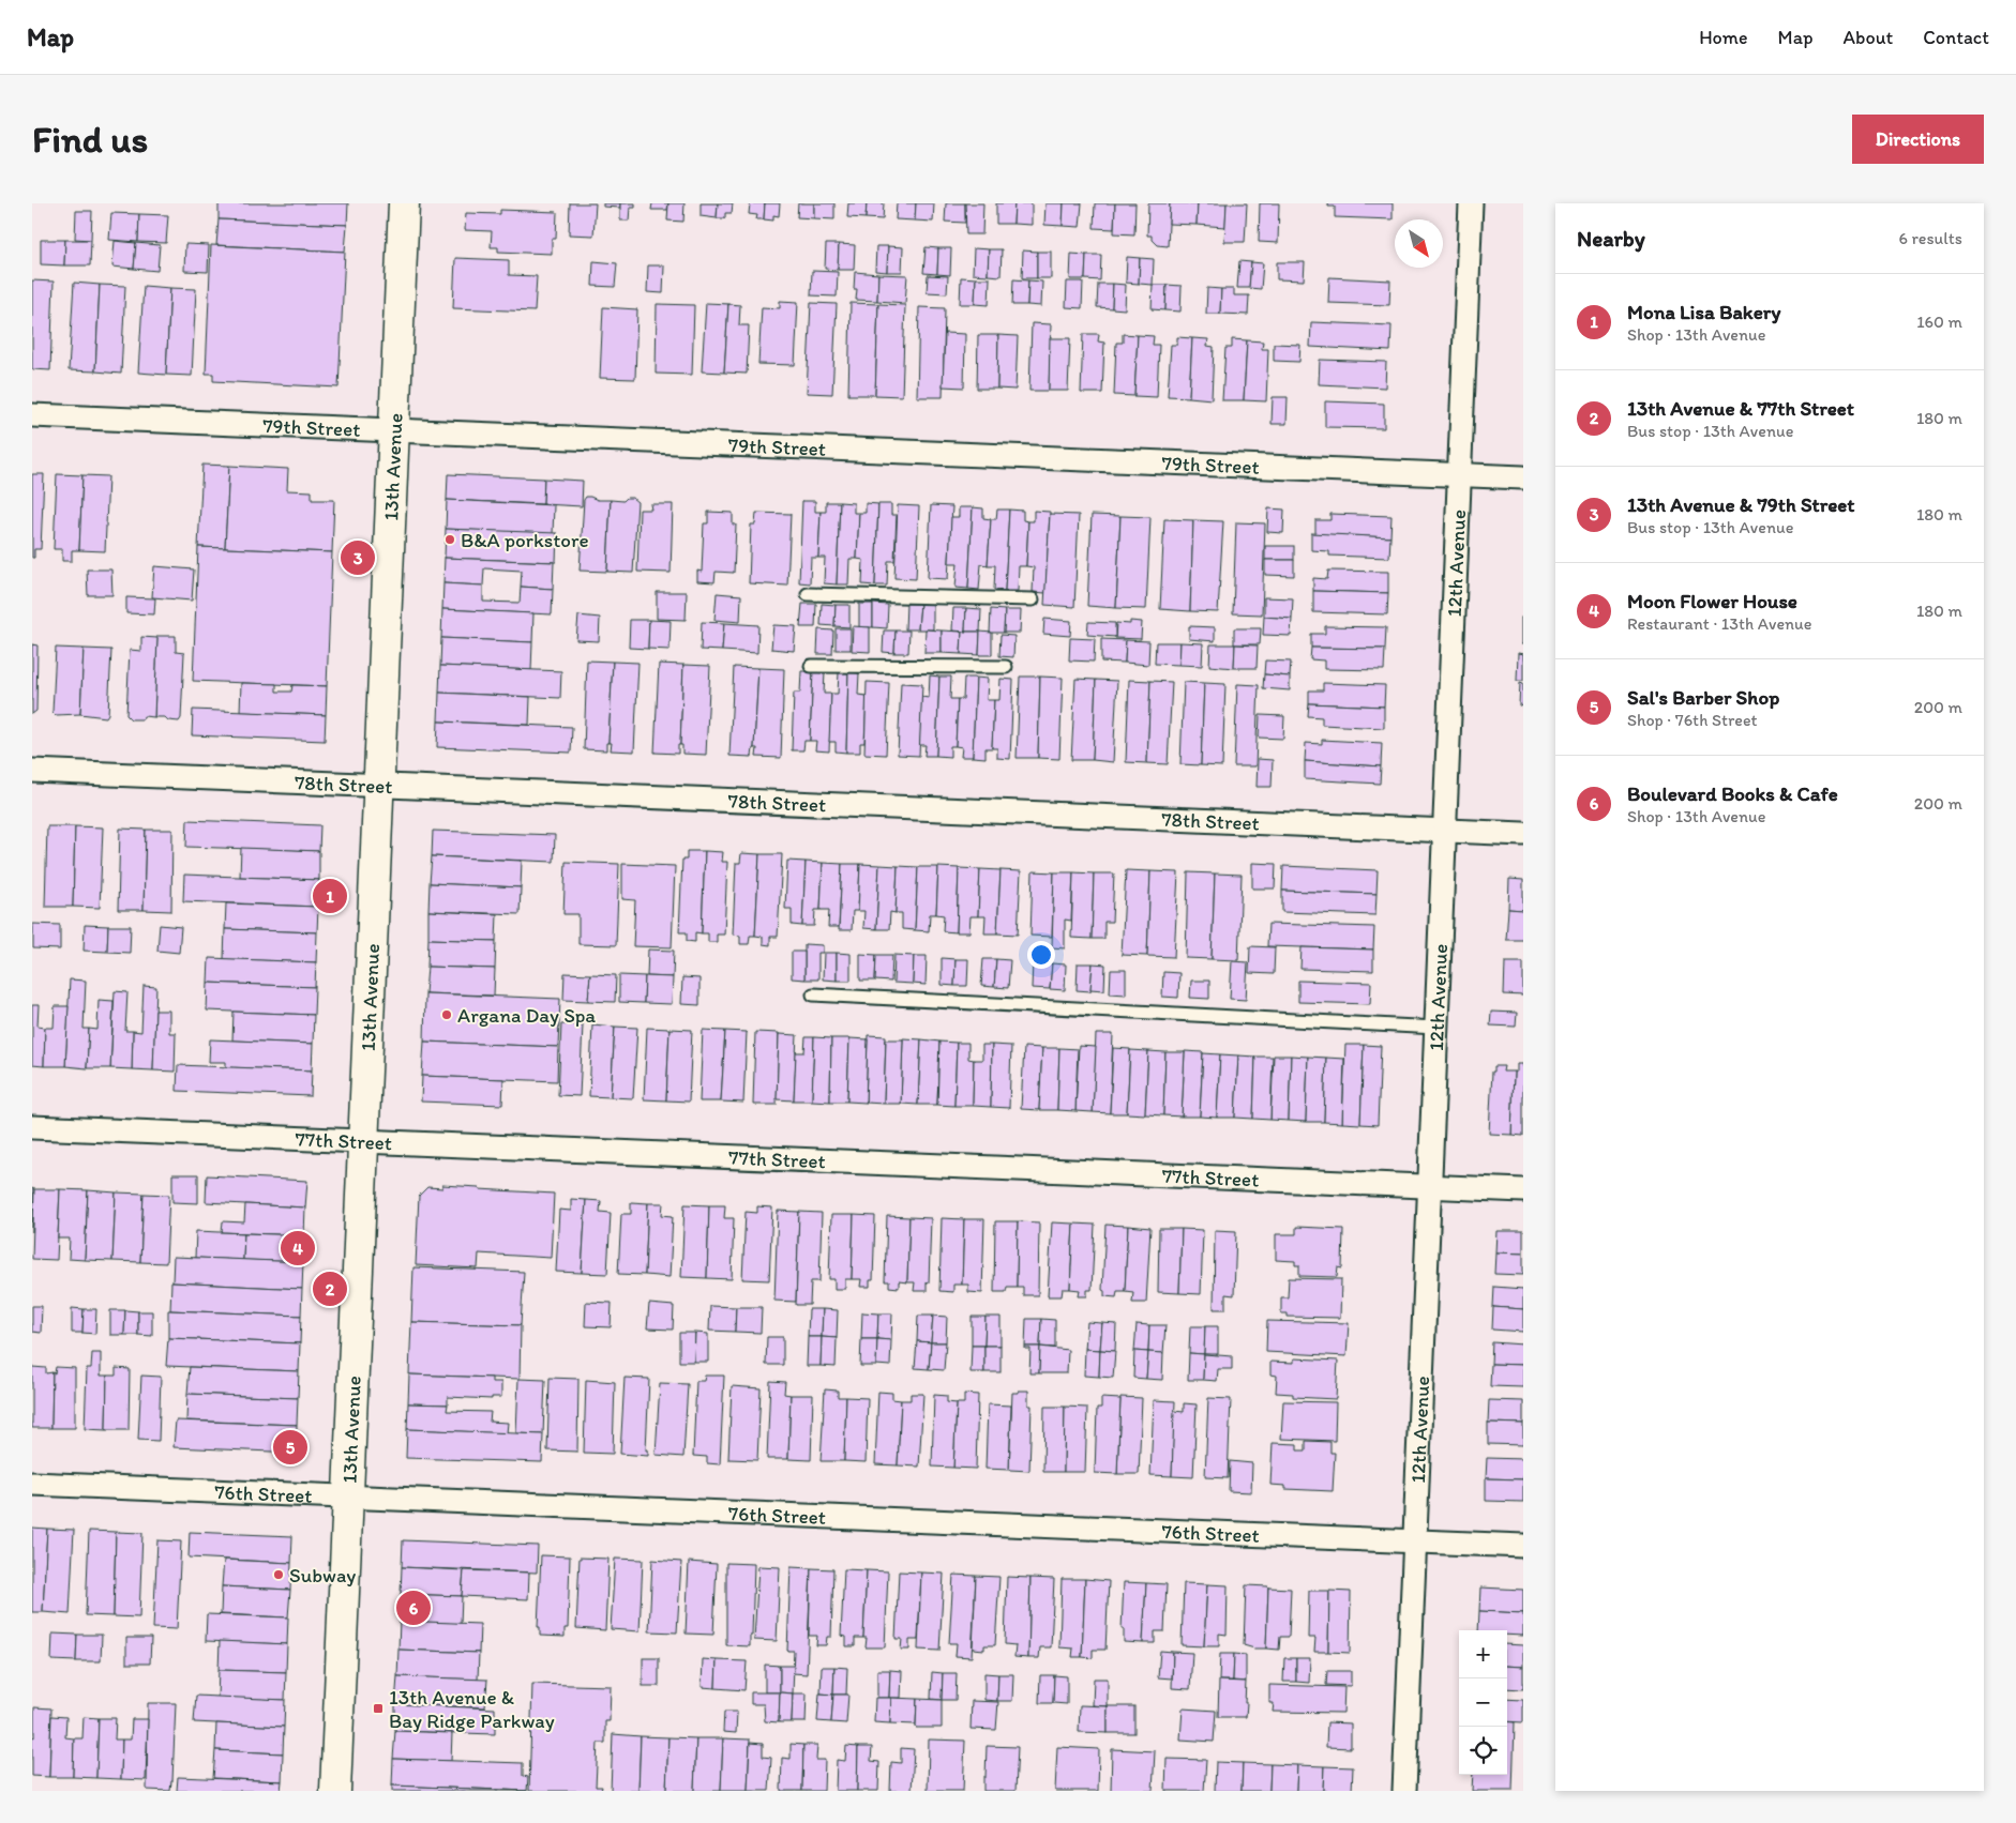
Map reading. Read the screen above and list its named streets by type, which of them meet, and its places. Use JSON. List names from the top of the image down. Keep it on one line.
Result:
{"streets":{"main road":["13th Avenue"],"street":["79th Street","12th Avenue","78th Street","77th Street","76th Street"]},"crossings":[["79th Street","13th Avenue"],["79th Street","12th Avenue"],["13th Avenue","78th Street"],["13th Avenue","77th Street"],["13th Avenue","76th Street"],["12th Avenue","78th Street"],["12th Avenue","77th Street"],["12th Avenue","76th Street"]],"places":{"other":["B&A porkstore","Argana Day Spa","Subway"],"transit":["13th Avenue & Bay Ridge Parkway"]},"north":"bottom right","page":{"header":"Map","nav":["Home","Map","About","Contact"],"buttons":"Directions","title":"Find us","heading":["Nearby","6 results"],"list":[{"mark":"1","name":"Mona Lisa Bakery","note":"Shop · 13th Avenue","value":"160 m"},{"mark":"2","name":"13th Avenue & 77th Street","note":"Bus stop · 13th Avenue","value":"180 m"},{"mark":"3","name":"13th Avenue & 79th Street","note":"Bus stop · 13th Avenue","value":"180 m"},{"mark":"4","name":"Moon Flower House","note":"Restaurant · 13th Avenue","value":"180 m"},{"mark":"5","name":"Sal's Barber Shop","note":"Shop · 76th Street","value":"200 m"},{"mark":"6","name":"Boulevard Books & Cafe","note":"Shop · 13th Avenue","value":"200 m"}],"pins":["3","1","4","2","5","6"],"map_buttons":["+","−"]}}
